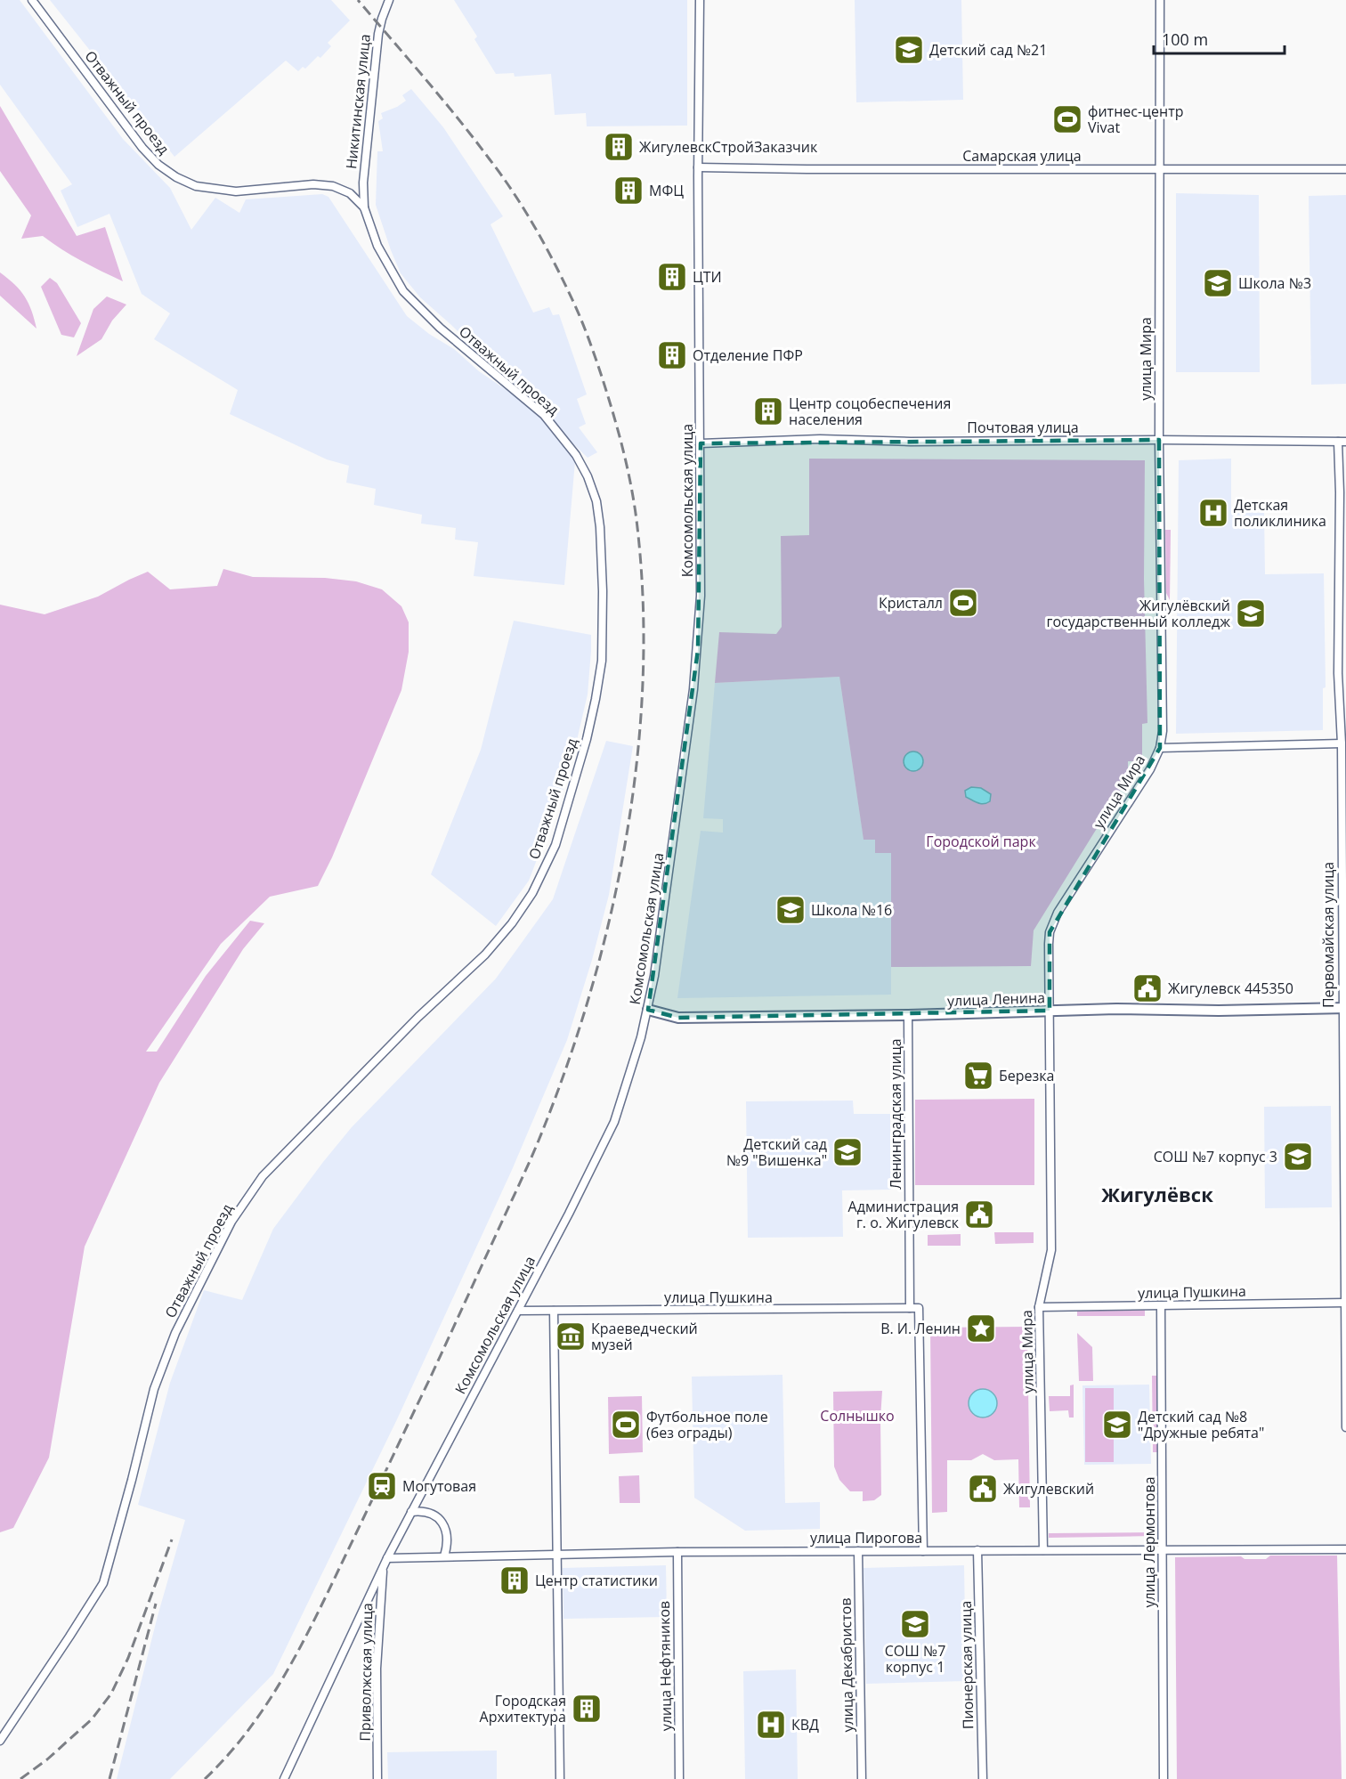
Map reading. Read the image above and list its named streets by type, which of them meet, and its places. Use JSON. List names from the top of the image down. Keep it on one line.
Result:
{"streets":{"street":["Никитинская улица","Отважный проезд","Самарская улица","улица Мира","Почтовая улица","Комсомольская улица","Первомайская улица","улица Ленина","Ленинградская улица","улица Пушкина","улица Пирогова","улица Лермонтова","улица Декабристов","Пионерская улица","улица Нефтяников","Приволжская улица"]},"crossings":[["Никитинская улица","Отважный проезд"],["Самарская улица","улица Мира"],["Самарская улица","Комсомольская улица"],["улица Мира","Почтовая улица"],["улица Мира","улица Ленина"],["улица Мира","улица Пушкина"],["улица Мира","улица Пирогова"],["Почтовая улица","Комсомольская улица"],["Почтовая улица","Первомайская улица"],["Комсомольская улица","улица Ленина"],["Комсомольская улица","улица Пушкина"],["Комсомольская улица","улица Пирогова"],["Комсомольская улица","Приволжская улица"],["Первомайская улица","улица Ленина"],["Первомайская улица","улица Пушкина"],["улица Ленина","Ленинградская улица"],["Ленинградская улица","улица Пушкина"],["улица Пушкина","улица Пирогова"],["улица Пушкина","улица Лермонтова"],["улица Пирогова","улица Лермонтова"],["улица Пирогова","улица Декабристов"],["улица Пирогова","Пионерская улица"],["улица Пирогова","улица Нефтяников"]],"districts":["Жигулёвск"],"parks":["Городской парк","Солнышко"],"places":{"school or university":["Детский сад №21","Школа №3","Жигулёвский государственный колледж","Школа №16","Детский сад №9 \"Вишенка\"","СОШ №7 корпус 3","Детский сад №8 \"Дружные ребята\"","СОШ №7 корпус 1"],"sports":["фитнес-центр Vivat","Кристалл","Футбольное поле (без ограды)"],"building":["ЖигулевскСтройЗаказчик","МФЦ","ЦТИ","Отделение ПФР","Центр соцобеспечения населения","Центр статистики","Городская Архитектура"],"hospital":["Детская поликлиника","КВД"],"public building":["Жигулевск 445350","Администрация г. о. Жигулевск","Жигулевский"],"supermarket":["Березка"],"place":["В. И. Ленин"],"museum":["Краеведческий музей"],"station":["Могутовая"]},"scale_bar":"100 m"}
